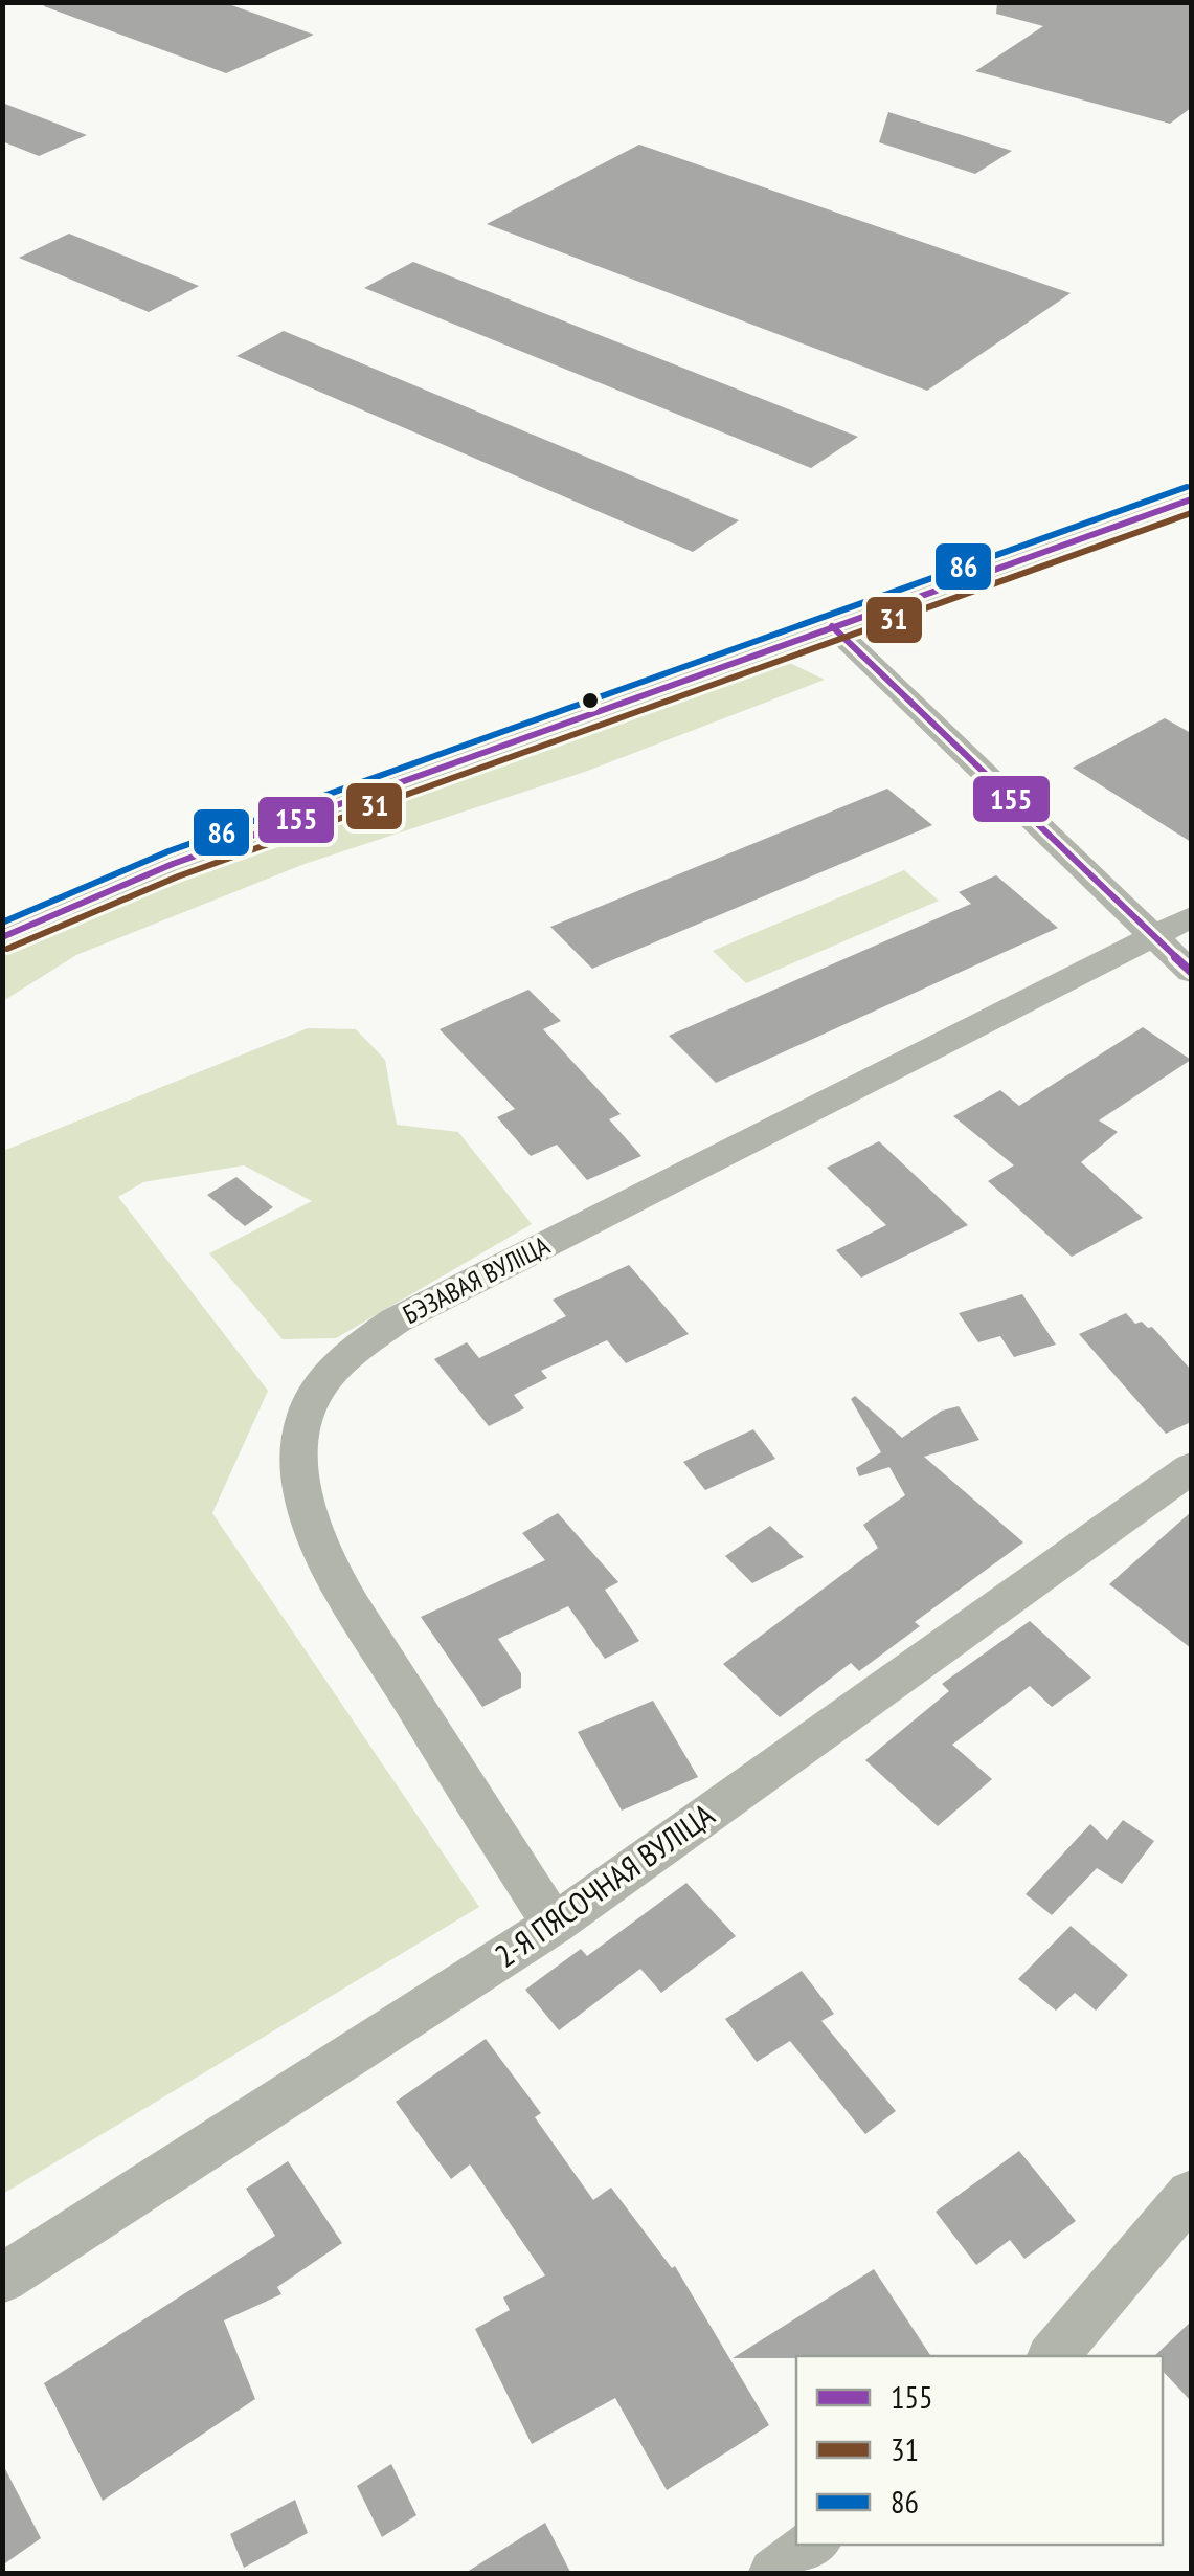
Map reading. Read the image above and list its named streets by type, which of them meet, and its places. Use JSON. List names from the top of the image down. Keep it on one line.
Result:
{"streets":{"street":["БЭЗАВАЯ ВУЛІЦА","2-Я ПЯСОЧНАЯ ВУЛІЦА"]},"crossings":[["БЭЗАВАЯ ВУЛІЦА","2-Я ПЯСОЧНАЯ ВУЛІЦА"]],"lines":["transit line 86","transit line 155","transit line 31"],"legend":["155","31","86"]}
